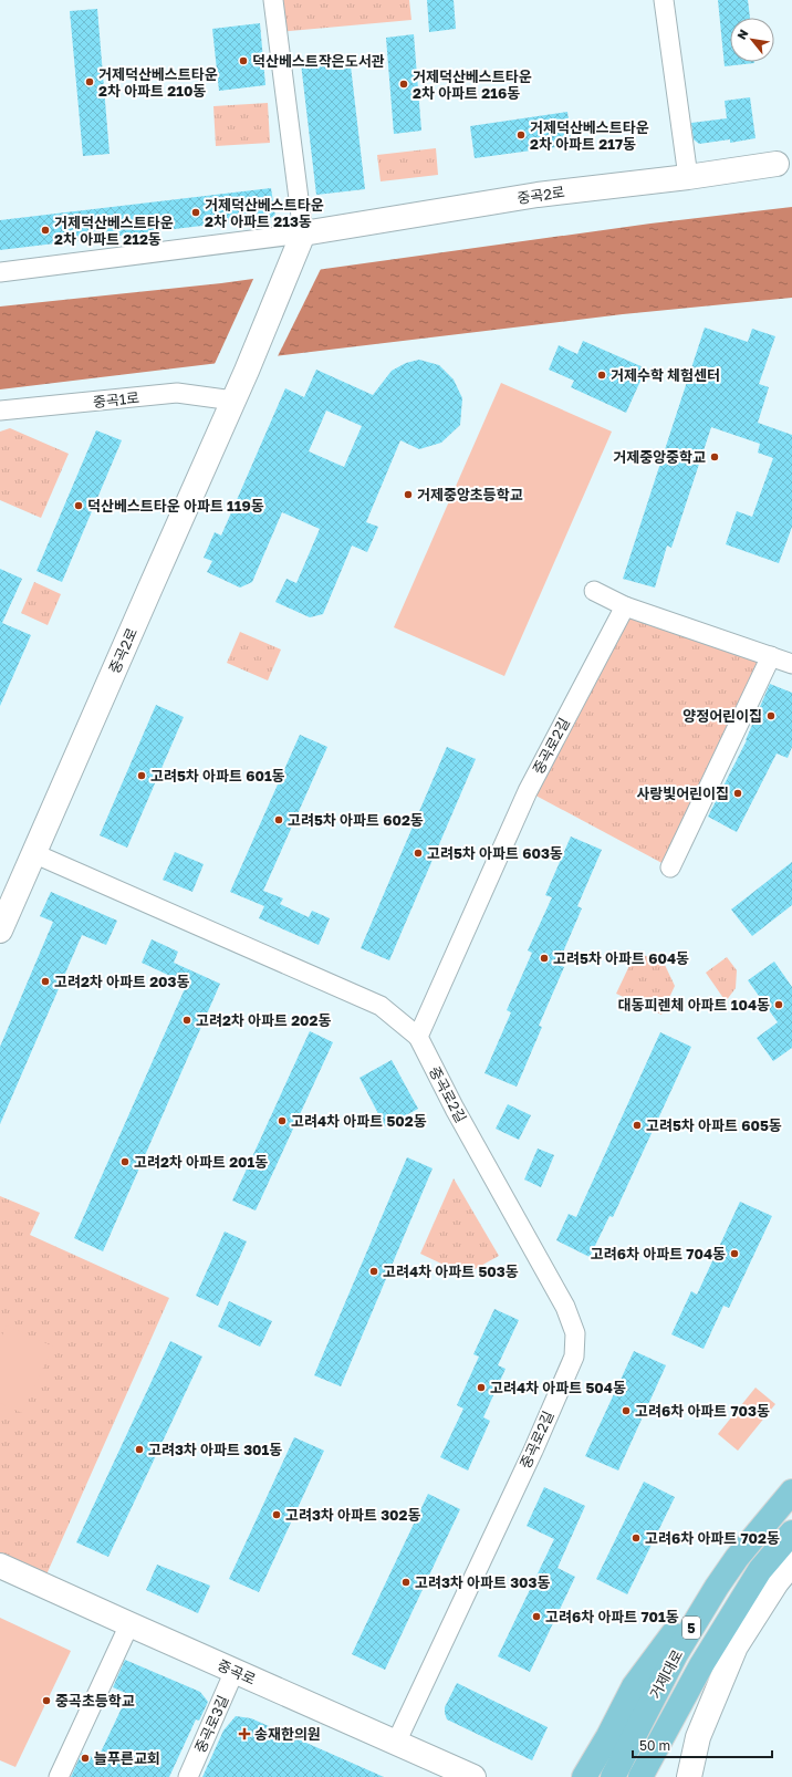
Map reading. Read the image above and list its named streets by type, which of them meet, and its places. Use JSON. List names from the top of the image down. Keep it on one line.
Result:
{"streets":{"main road":["5","거제대로"],"street":["중곡2로","중곡1로","중곡로2길","중곡로","중곡로3길"]},"crossings":[["중곡2로","중곡1로"],["중곡로2길","중곡로"],["중곡로","중곡로3길"]],"places":{"other":["덕산베스트작은도서관","거제덕산베스트타운 2차 아파트 210동","거제덕산베스트타운 2차 아파트 216동","거제덕산베스트타운 2차 아파트 217동","거제덕산베스트타운 2차 아파트 213동","거제덕산베스트타운 2차 아파트 212동","거제수학 체험센터","거제중앙중학교","거제중앙초등학교","덕산베스트타운 아파트 119동","양정어린이집","고려5차 아파트 601동","사랑빛어린이집","고려5차 아파트 602동","고려5차 아파트 603동","고려5차 아파트 604동","고려2차 아파트 203동","대동피렌체 아파트 104동","고려2차 아파트 202동","고려4차 아파트 502동","고려5차 아파트 605동","고려2차 아파트 201동","고려6차 아파트 704동","고려4차 아파트 503동","고려4차 아파트 504동","고려6차 아파트 703동","고려3차 아파트 301동","고려3차 아파트 302동","고려6차 아파트 702동","고려3차 아파트 303동","고려6차 아파트 701동","중곡초등학교","늘푸른교회"],"health":["송재한의원"]},"scale_bar":"50 m","north":"top left"}
